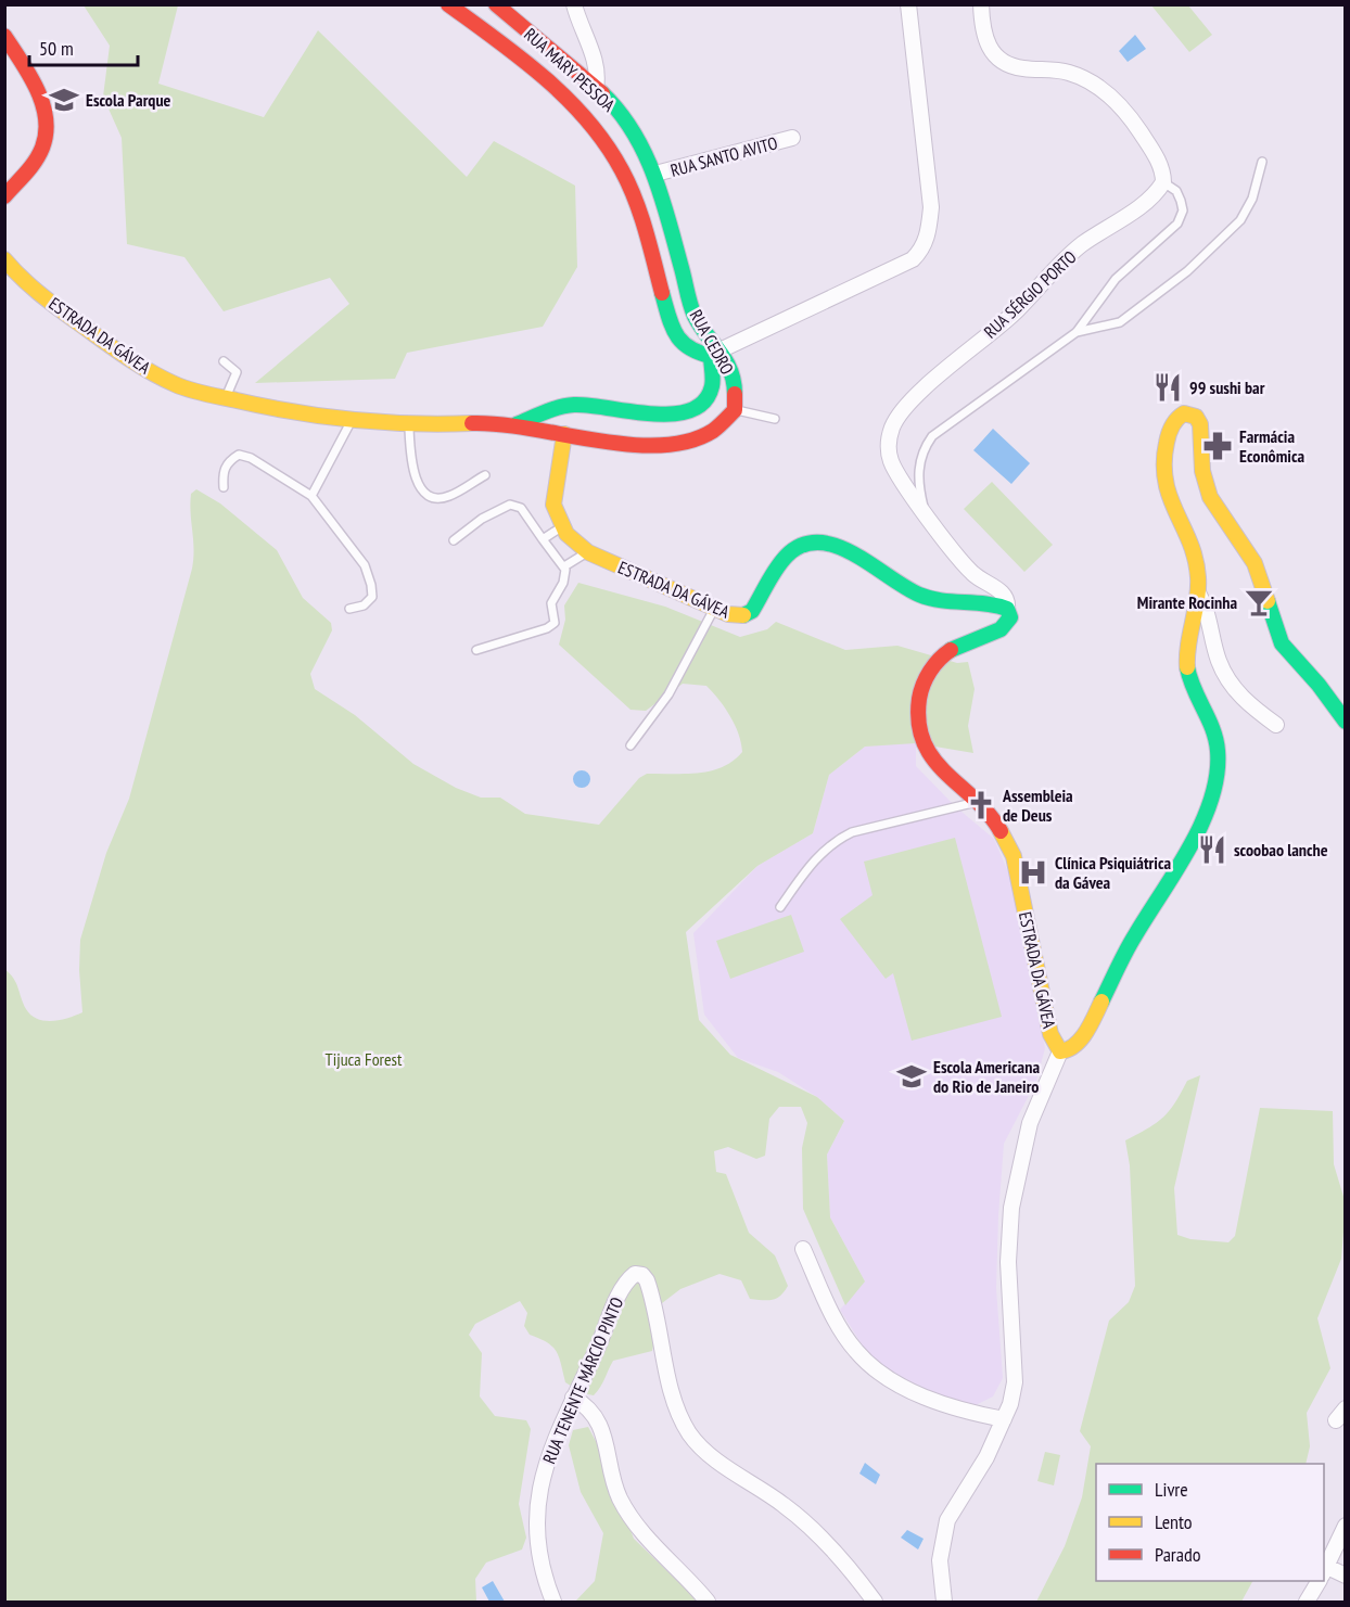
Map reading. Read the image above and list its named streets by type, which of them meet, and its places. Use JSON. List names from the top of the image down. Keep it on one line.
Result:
{"streets":{"street":["RUA MARY PESSOA","RUA SANTO AVITO","RUA SÉRGIO PORTO","ESTRADA DA GÁVEA","RUA CEDRO","RUA TENENTE MÁRCIO PINTO"]},"crossings":[["RUA MARY PESSOA","RUA SANTO AVITO"],["RUA MARY PESSOA","RUA CEDRO"],["RUA SANTO AVITO","RUA CEDRO"],["RUA SÉRGIO PORTO","ESTRADA DA GÁVEA"],["ESTRADA DA GÁVEA","RUA CEDRO"]],"parks":["Tijuca Forest"],"places":{"school or university":["Escola Parque","Escola Americana do Rio de Janeiro"],"restaurant":["99 sushi bar","scoobao lanche"],"pharmacy":["Farmácia Econômica"],"bar":["Mirante Rocinha"],"church":["Assembleia de Deus"],"hospital":["Clínica Psiquiátrica da Gávea"]},"legend":["Livre","Lento","Parado"],"scale_bar":"50 m"}
